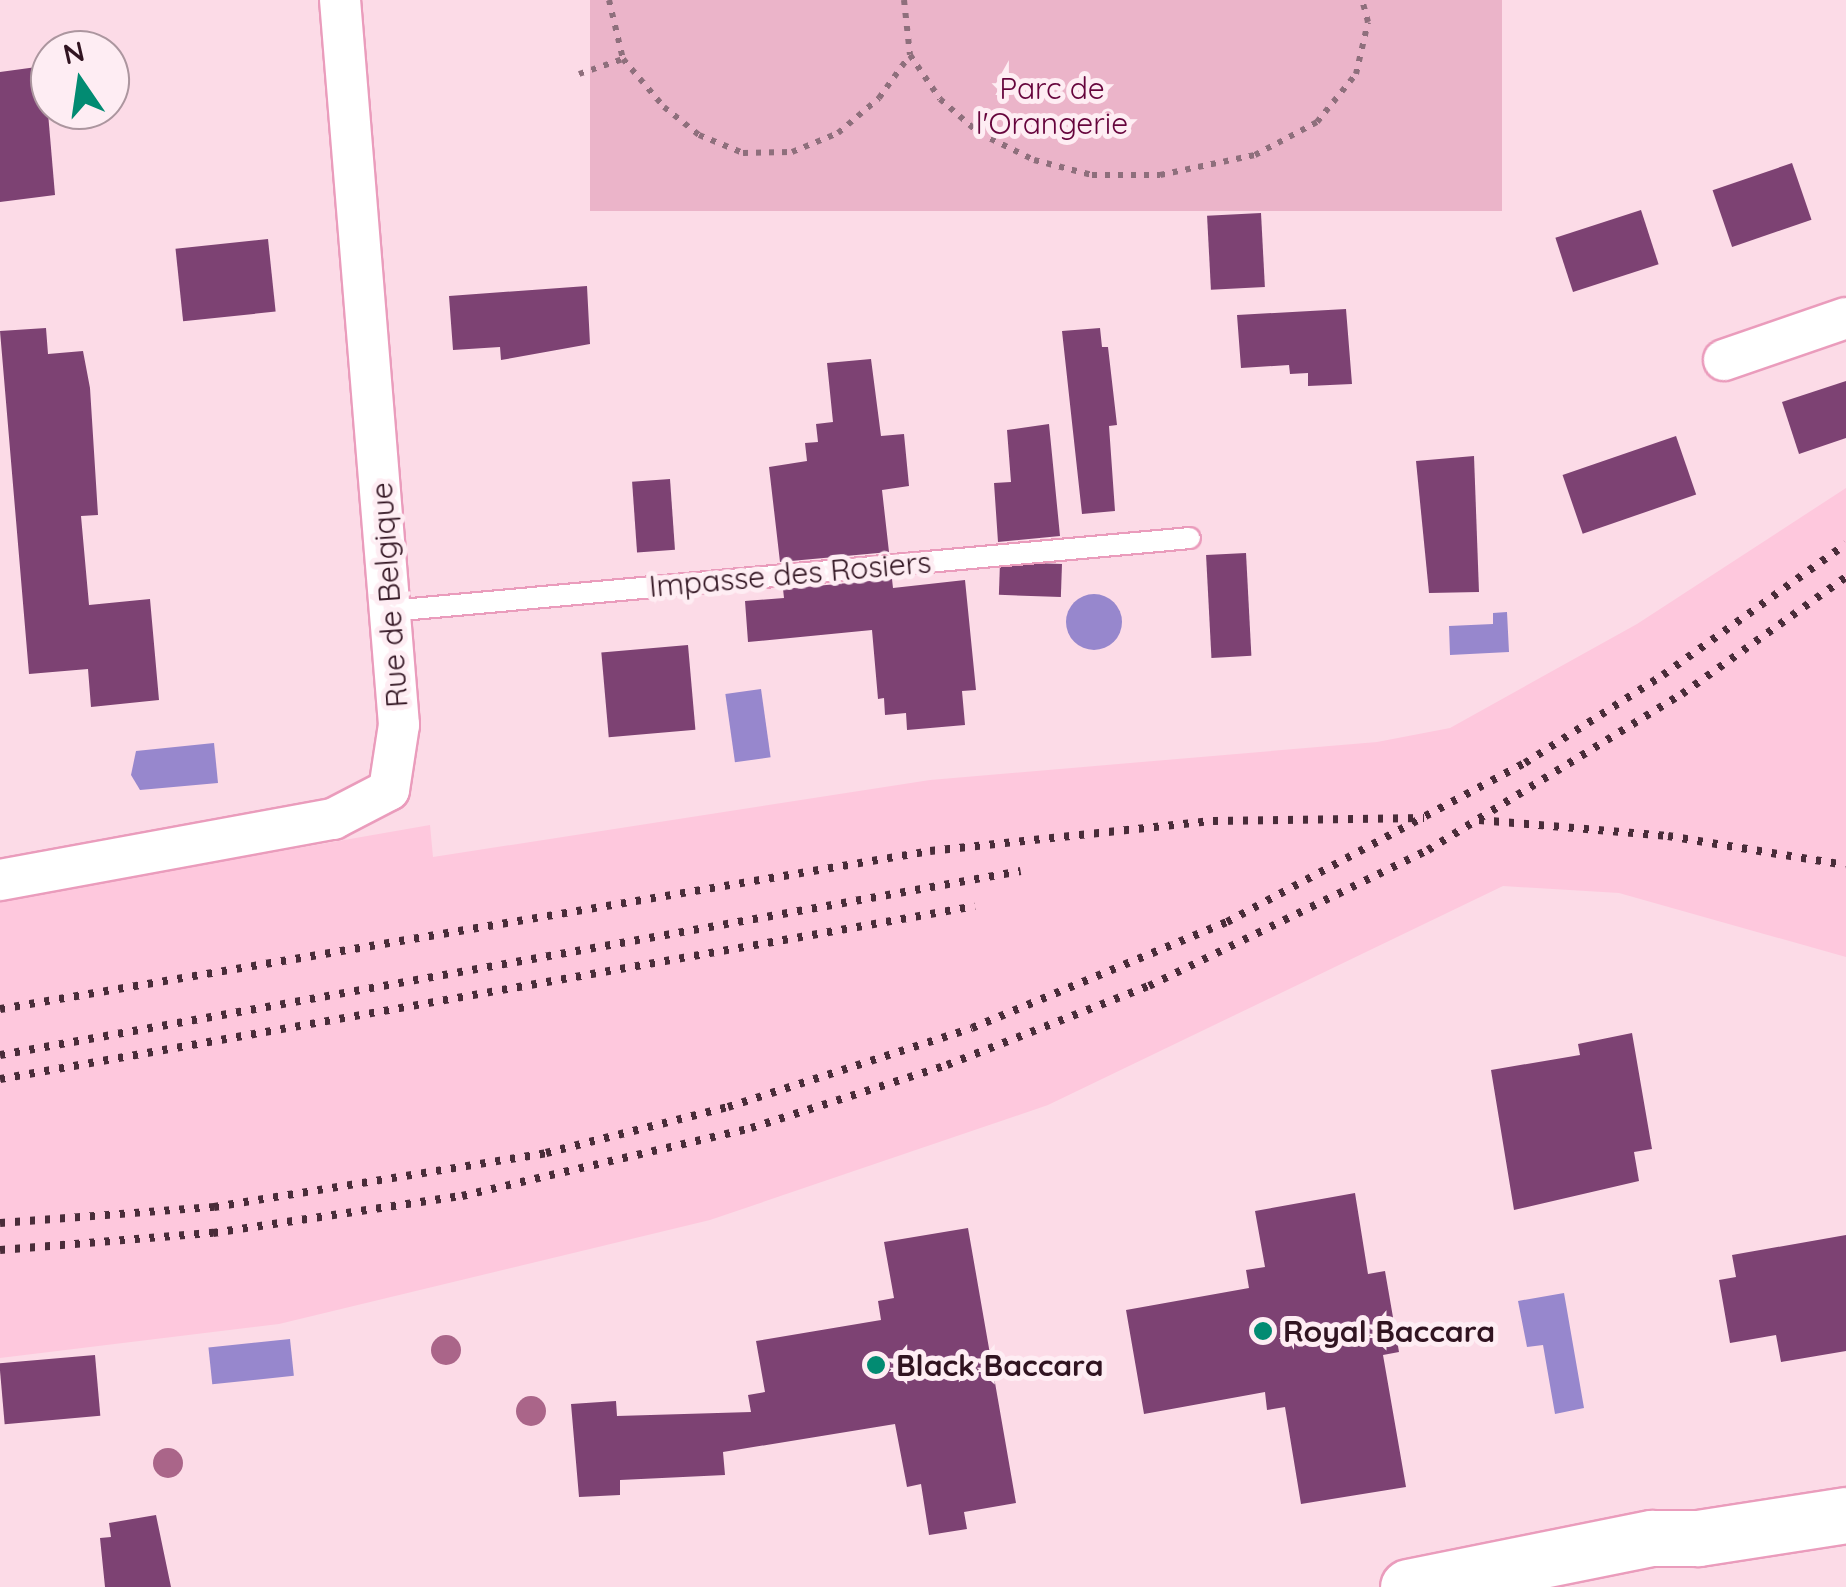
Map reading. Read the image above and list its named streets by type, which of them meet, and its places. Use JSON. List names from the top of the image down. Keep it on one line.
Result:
{"streets":{"street":["Rue de Belgique"],"lane":["Impasse des Rosiers"]},"crossings":[["Impasse des Rosiers","Rue de Belgique"]],"parks":["Parc de l'Orangerie"],"places":["Royal Baccara","Black Baccara"],"north":"top"}
